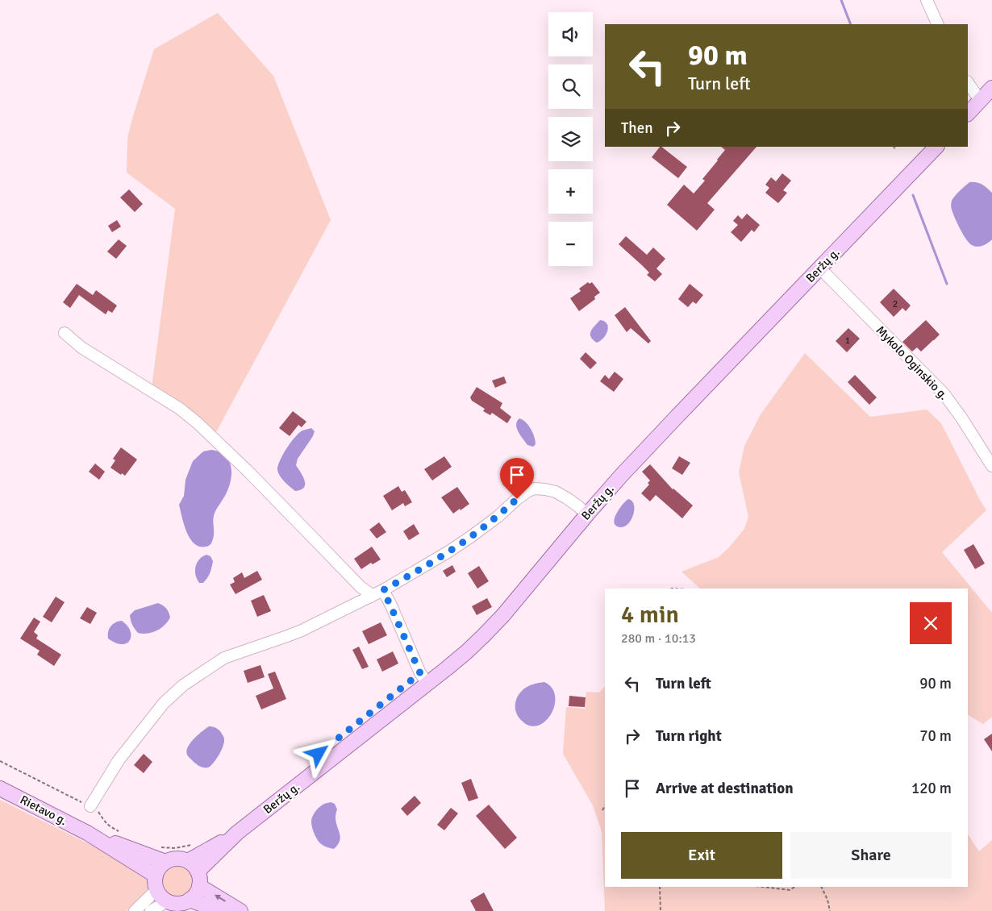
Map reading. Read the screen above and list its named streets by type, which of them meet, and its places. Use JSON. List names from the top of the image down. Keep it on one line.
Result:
{"streets":{"main road":["Beržų g.","Rietavo g."],"street":["Mykolo Oginskio g."]},"crossings":[["Beržų g.","Mykolo Oginskio g."]],"house_numbers":["2","1"],"page":{"map_buttons":["+","−"],"turn":["90 m","Turn left"],"then":"Then","heading":["4 min","280 m · 10:13"],"list":[{"name":"Turn left","value":"90 m"},{"name":"Turn right","value":"70 m"},{"name":"Arrive at destination","value":"120 m"}],"buttons":["Exit","Share"]}}
